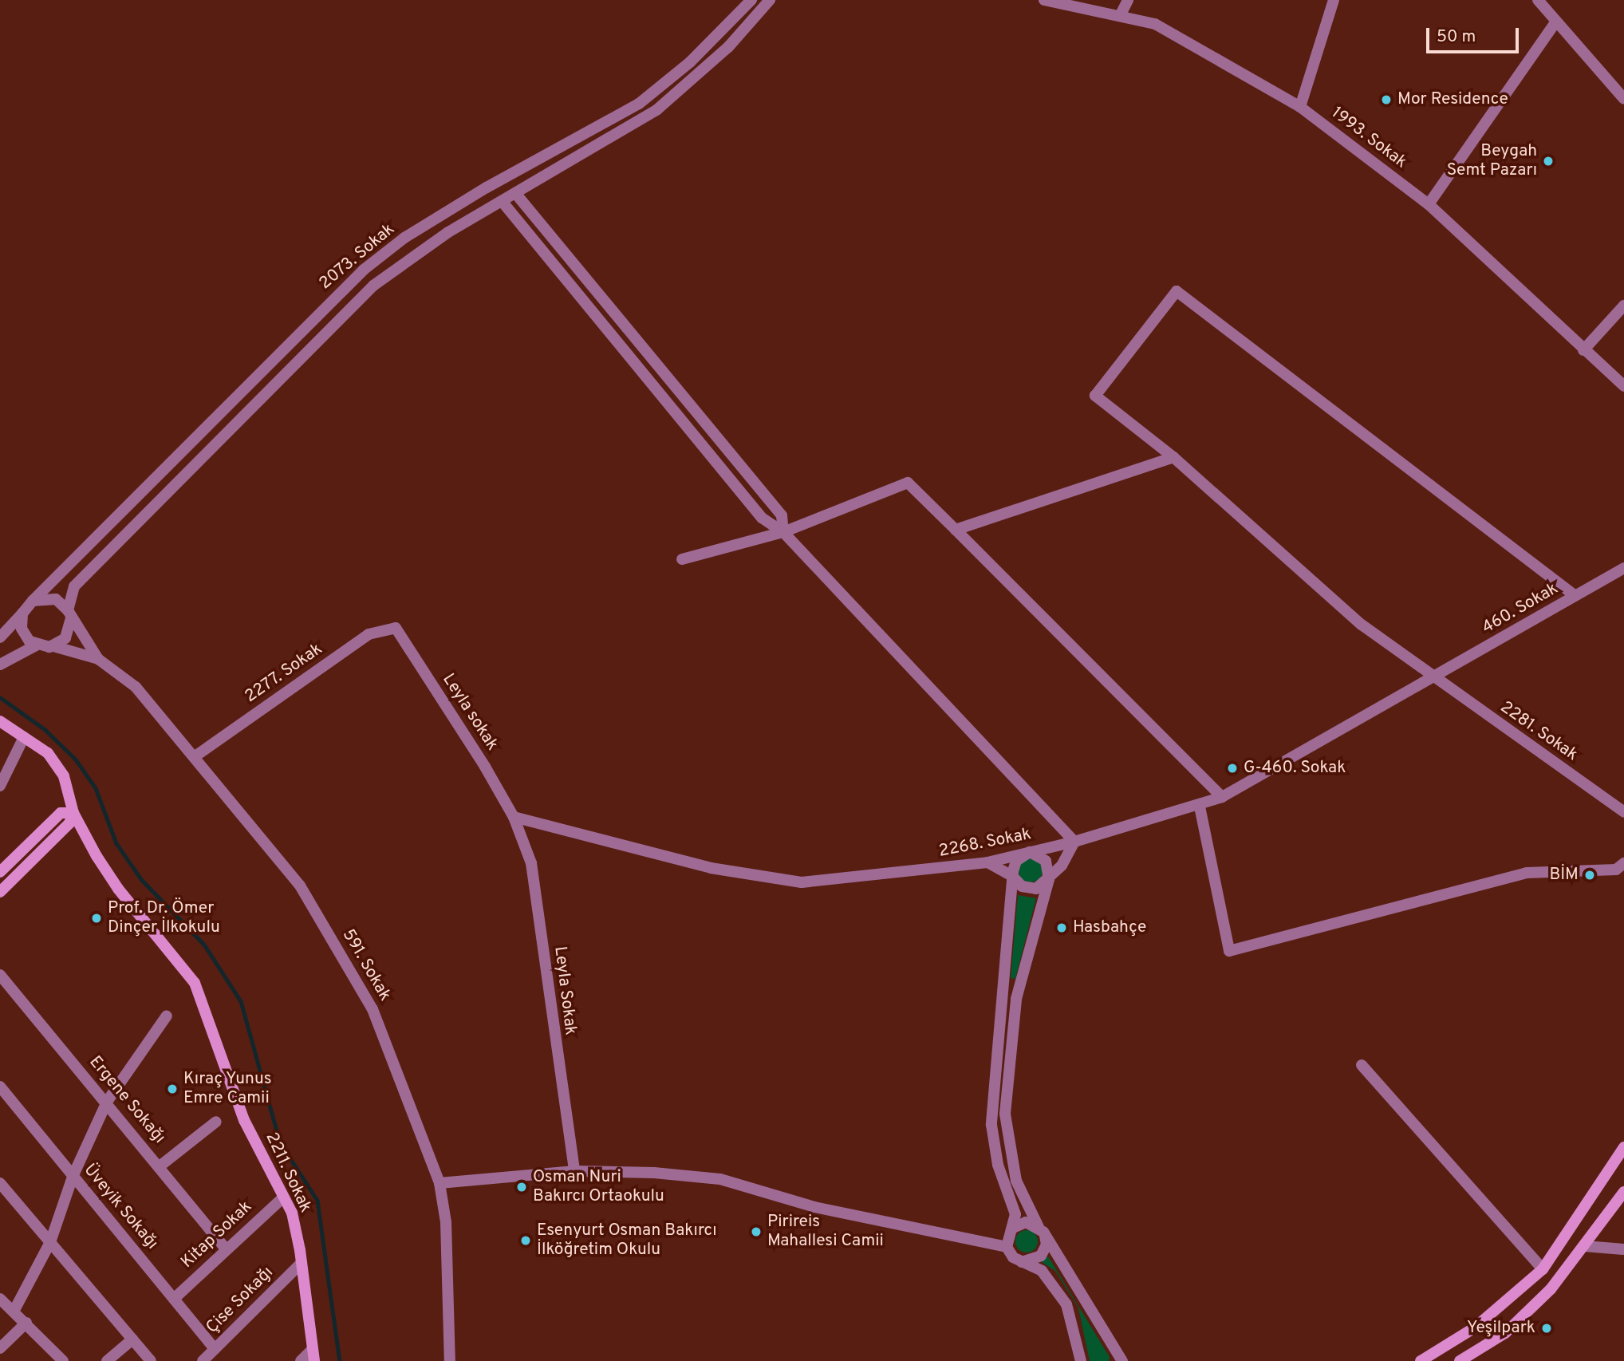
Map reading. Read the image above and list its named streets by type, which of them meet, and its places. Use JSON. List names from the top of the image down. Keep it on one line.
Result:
{"streets":{"street":["1993. Sokak","2073. Sokak","460. Sokak","2277. Sokak","Leyla sokak","2281. Sokak","2268. Sokak","591. Sokak","Leyla Sokak","Ergene Sokağı","2211. Sokak","Üveyik Sokağı","Kitap Sokak","Çise Sokağı"]},"crossings":[["460. Sokak","2281. Sokak"],["460. Sokak","2268. Sokak"],["2277. Sokak","Leyla sokak"],["2277. Sokak","591. Sokak"],["Leyla sokak","2268. Sokak"],["Leyla sokak","Leyla Sokak"],["2281. Sokak","2268. Sokak"],["2268. Sokak","Leyla Sokak"],["Ergene Sokağı","Kitap Sokak"],["2211. Sokak","Kitap Sokak"],["2211. Sokak","Çise Sokağı"],["Üveyik Sokağı","Kitap Sokak"],["Üveyik Sokağı","Çise Sokağı"]],"places":["Mor Residence","Beygah Semt Pazarı","G-460. Sokak","BİM","Prof. Dr. Ömer Dinçer İlkokulu","Hasbahçe","Kıraç Yunus Emre Camii","Osman Nuri Bakırcı Ortaokulu","Pirireis Mahallesi Camii","Esenyurt Osman Bakırcı İlköğretim Okulu","Yeşilpark"],"scale_bar":"50 m"}
